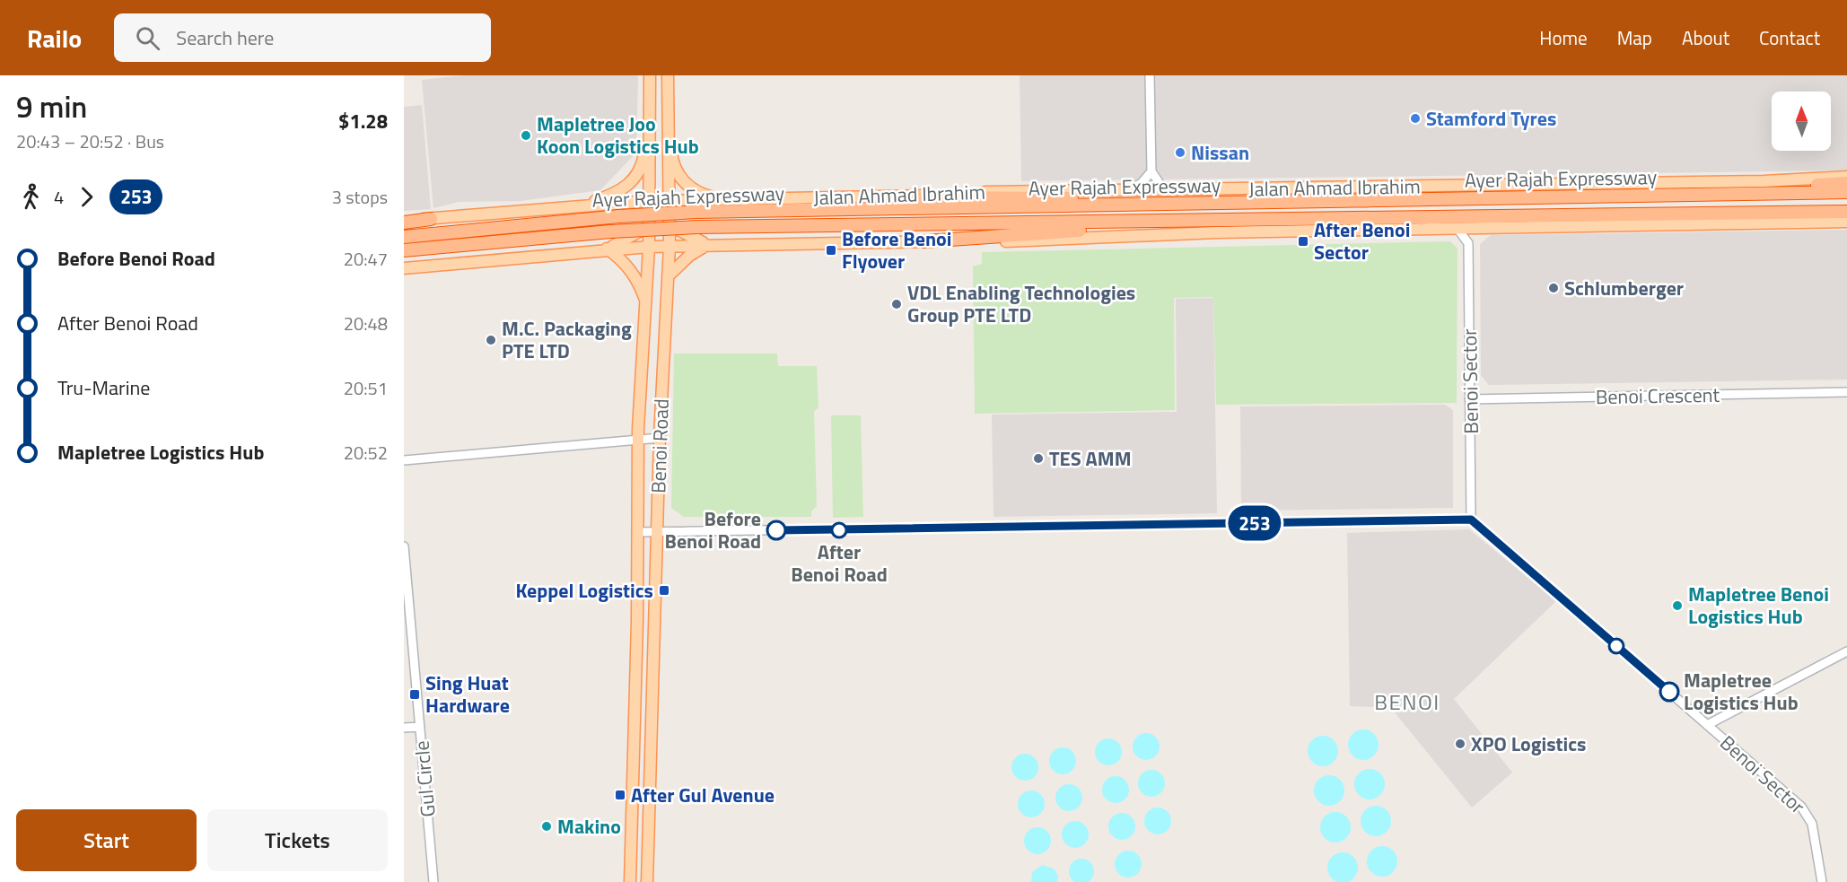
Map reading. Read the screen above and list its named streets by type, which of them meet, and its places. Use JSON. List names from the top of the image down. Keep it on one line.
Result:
{"streets":{"highway":["Ayer Rajah Expressway"],"main road":["Jalan Ahmad Ibrahim","Benoi Road"],"street":["Benoi Sector","Benoi Crescent","Gul Circle"]},"crossings":[["Jalan Ahmad Ibrahim","Benoi Road"],["Benoi Sector","Benoi Crescent"]],"districts":["BENOI"],"places":{"other":["Stamford Tyres","Mapletree Joo Koon Logistics Hub","Nissan","Schlumberger","VDL Enabling Technologies Group PTE LTD","M.C. Packaging PTE LTD","TES AMM","Before Benoi Road","After Benoi Road","Mapletree Benoi Logistics Hub","Mapletree Logistics Hub","XPO Logistics","Makino"],"transit":["After Benoi Sector","Before Benoi Flyover","Keppel Logistics","Sing Huat Hardware","After Gul Avenue"]},"lines":["bus line 253"],"north":"top","page":{"header":"Railo","search":"Search here","nav":["Home","Map","About","Contact"],"heading":["9 min","20:43 – 20:52 · Bus","$1.28"],"on_map":"253","legs":["4","253","3 stops"],"list":[{"name":"Before Benoi Road","value":"20:47"},{"name":"After Benoi Road","value":"20:48"},{"name":"Tru-Marine","value":"20:51"},{"name":"Mapletree Logistics Hub","value":"20:52"}],"buttons":["Start","Tickets"]}}
